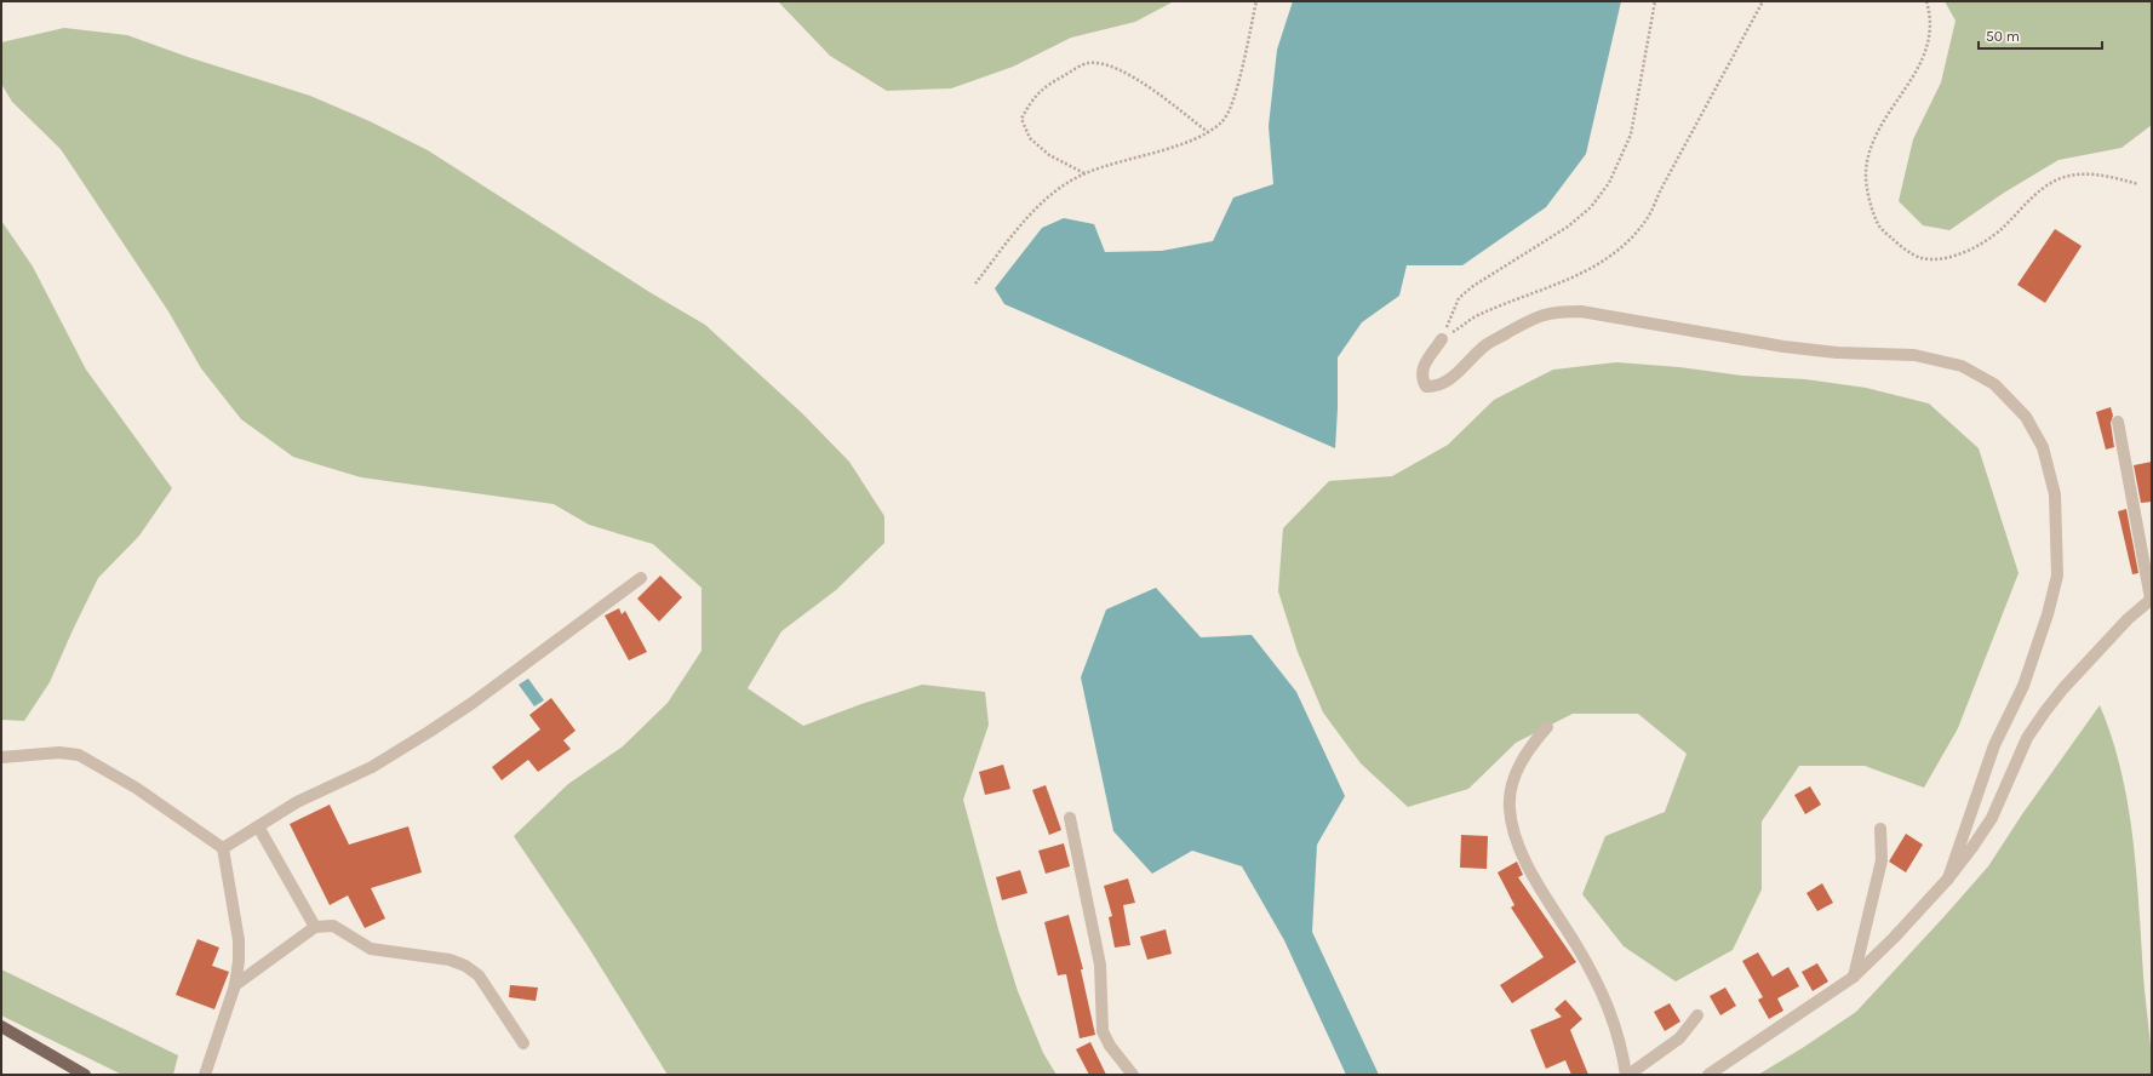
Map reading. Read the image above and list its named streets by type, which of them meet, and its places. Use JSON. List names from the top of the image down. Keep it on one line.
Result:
{"scale_bar":"50 m"}
